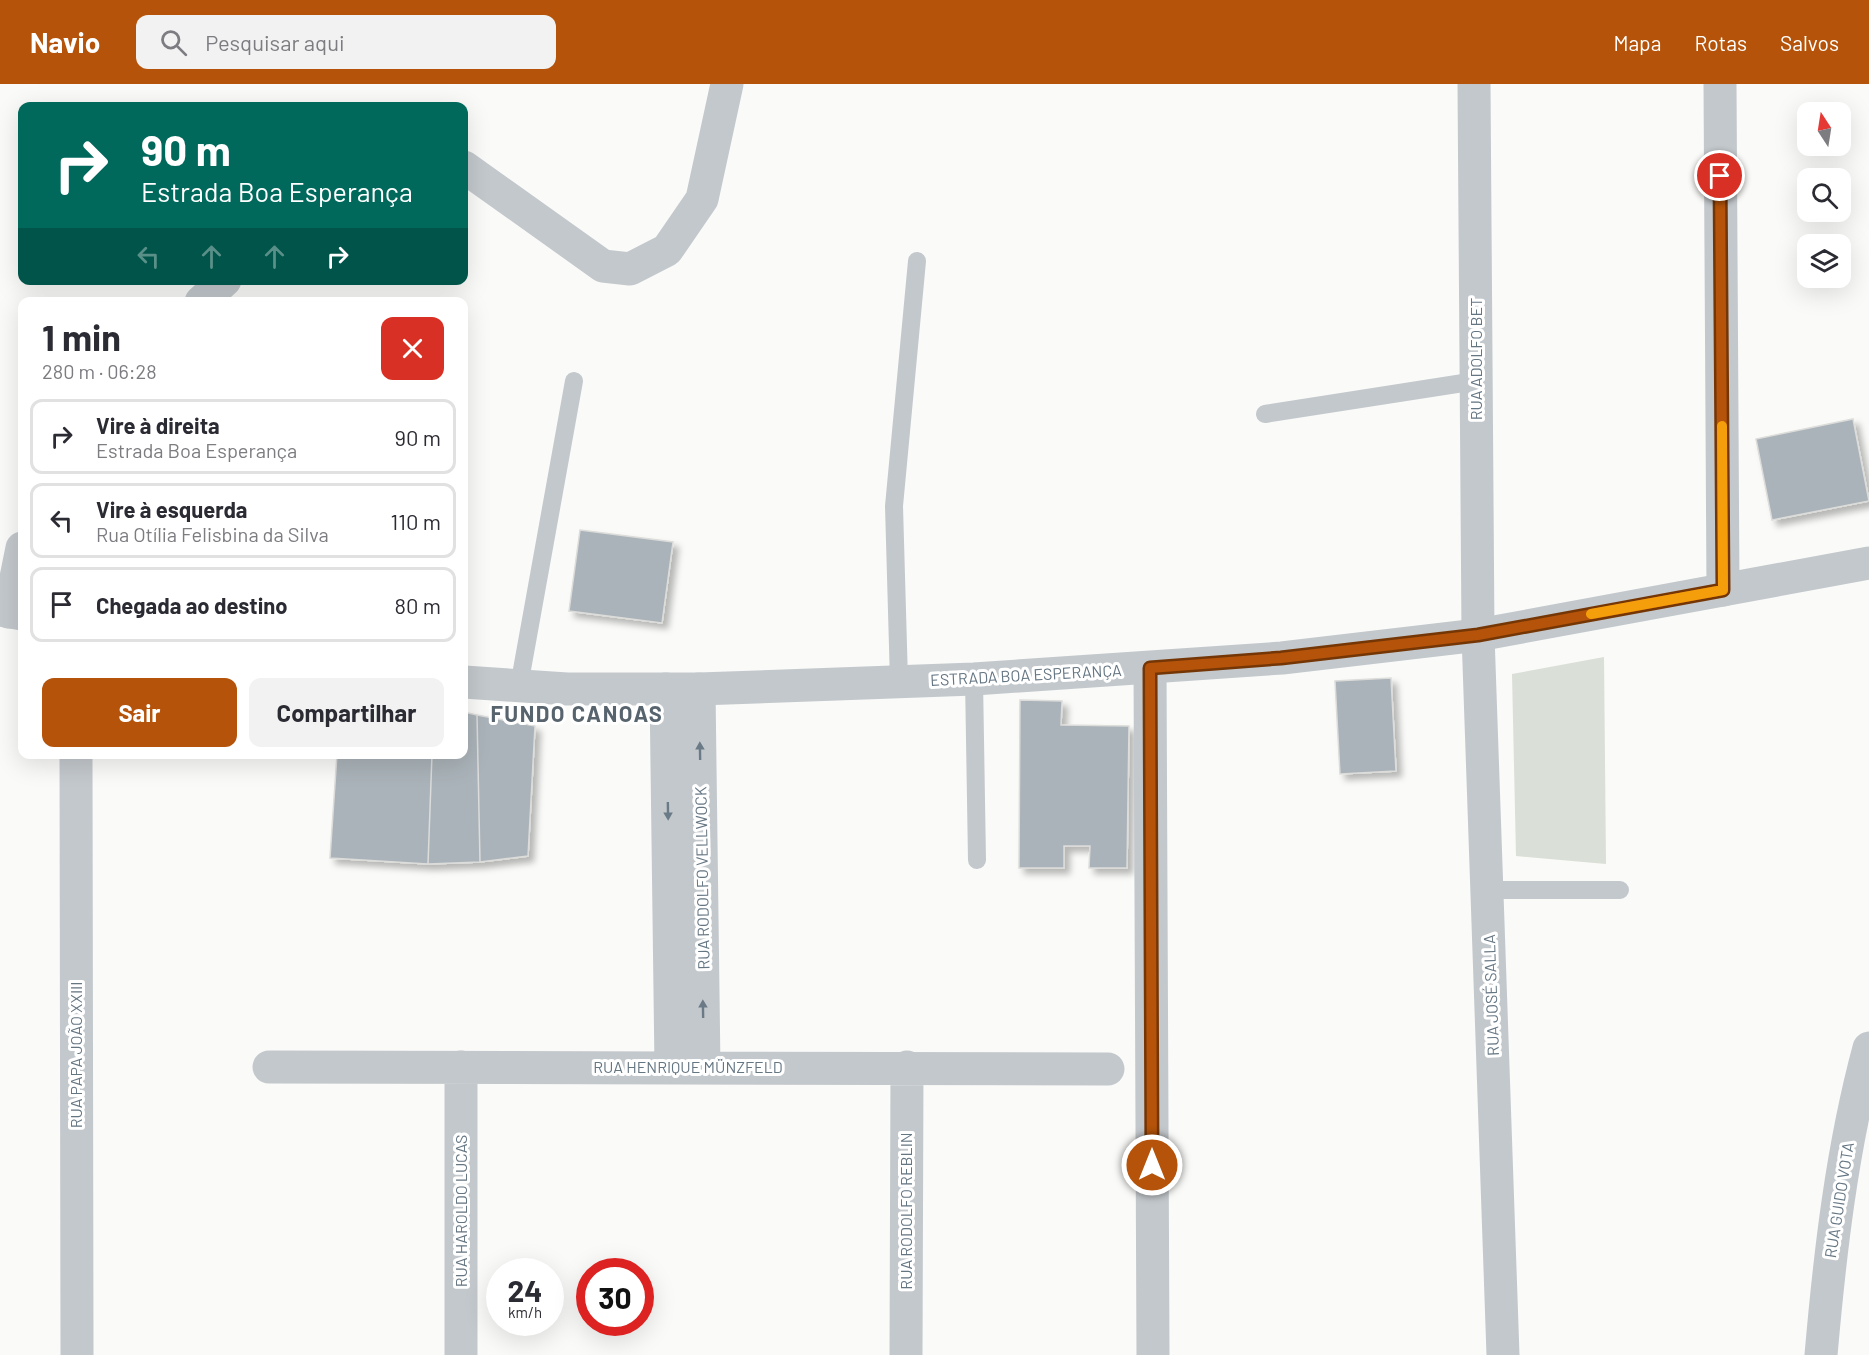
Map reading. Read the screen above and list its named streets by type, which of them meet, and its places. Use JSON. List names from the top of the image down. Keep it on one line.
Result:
{"streets":{"street":["RUA ADOLFO BET","ESTRADA BOA ESPERANÇA","RUA RODOLFO VELLWOCK","RUA JOSÉ SALLA","RUA PAPA JOÃO XXIII","RUA HENRIQUE MÜNZFELD","RUA GUIDO VOTA","RUA HAROLDO LUCAS","RUA RODOLFO REBLIN"]},"crossings":[["RUA ADOLFO BET","ESTRADA BOA ESPERANÇA"],["RUA ADOLFO BET","RUA JOSÉ SALLA"],["ESTRADA BOA ESPERANÇA","RUA RODOLFO VELLWOCK"],["ESTRADA BOA ESPERANÇA","RUA JOSÉ SALLA"],["RUA RODOLFO VELLWOCK","RUA HENRIQUE MÜNZFELD"],["RUA HENRIQUE MÜNZFELD","RUA HAROLDO LUCAS"],["RUA HENRIQUE MÜNZFELD","RUA RODOLFO REBLIN"]],"districts":["FUNDO CANOAS"],"north":"top","page":{"header":"Navio","search":"Pesquisar aqui","nav":["Mapa","Rotas","Salvos"],"turn":["90 m","Estrada Boa Esperança"],"heading":["1 min","280 m · 06:28"],"list":[{"name":"Vire à direita","note":"Estrada Boa Esperança","value":"90 m"},{"name":"Vire à esquerda","note":"Rua Otília Felisbina da Silva","value":"110 m"},{"name":"Chegada ao destino","value":"80 m"}],"buttons":["Sair","Compartilhar"],"speed":"24 km/h","limit":"30"}}
